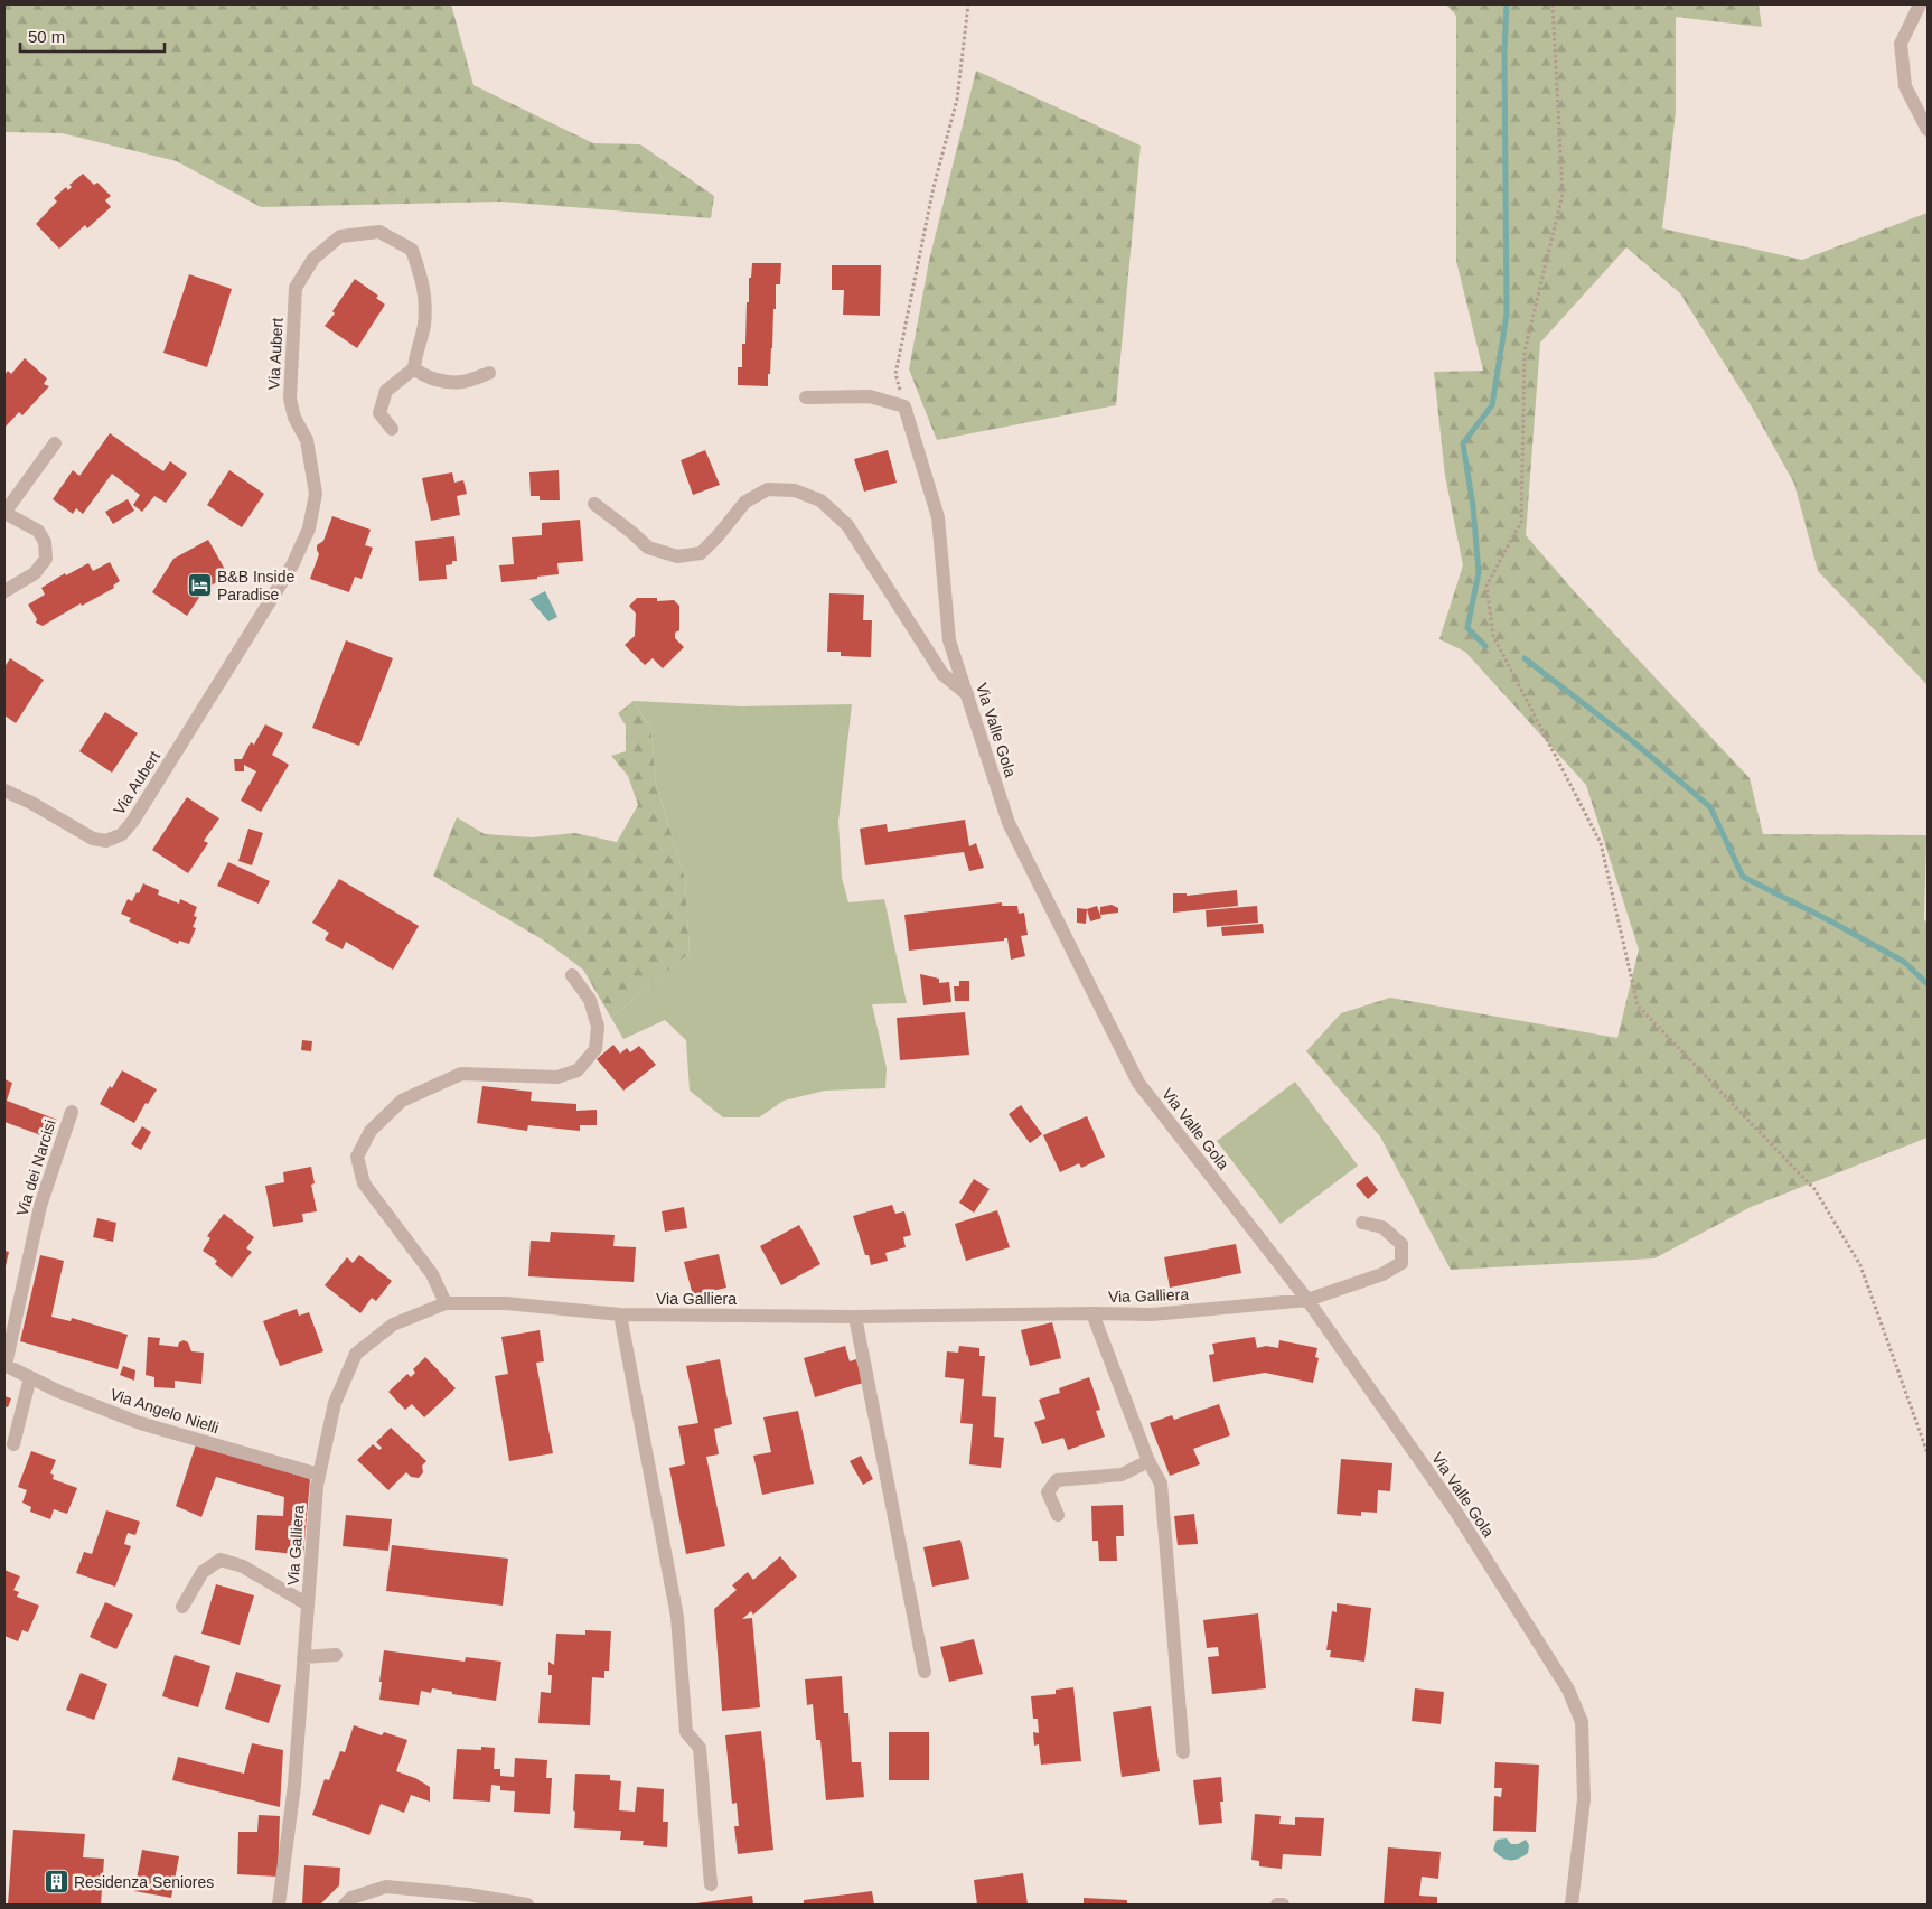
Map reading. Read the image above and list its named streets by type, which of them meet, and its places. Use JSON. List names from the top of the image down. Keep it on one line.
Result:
{"streets":{"street":["Via Aubert","Via Valle Gola","Via dei Narcisi","Via Galliera","Via Angelo Nielli"]},"crossings":[["Via Valle Gola","Via Galliera"],["Via dei Narcisi","Via Angelo Nielli"],["Via Galliera","Via Angelo Nielli"]],"places":{"hotel":["B&B Inside Paradise"],"building":["Residenza Seniores"]},"scale_bar":"50 m"}
